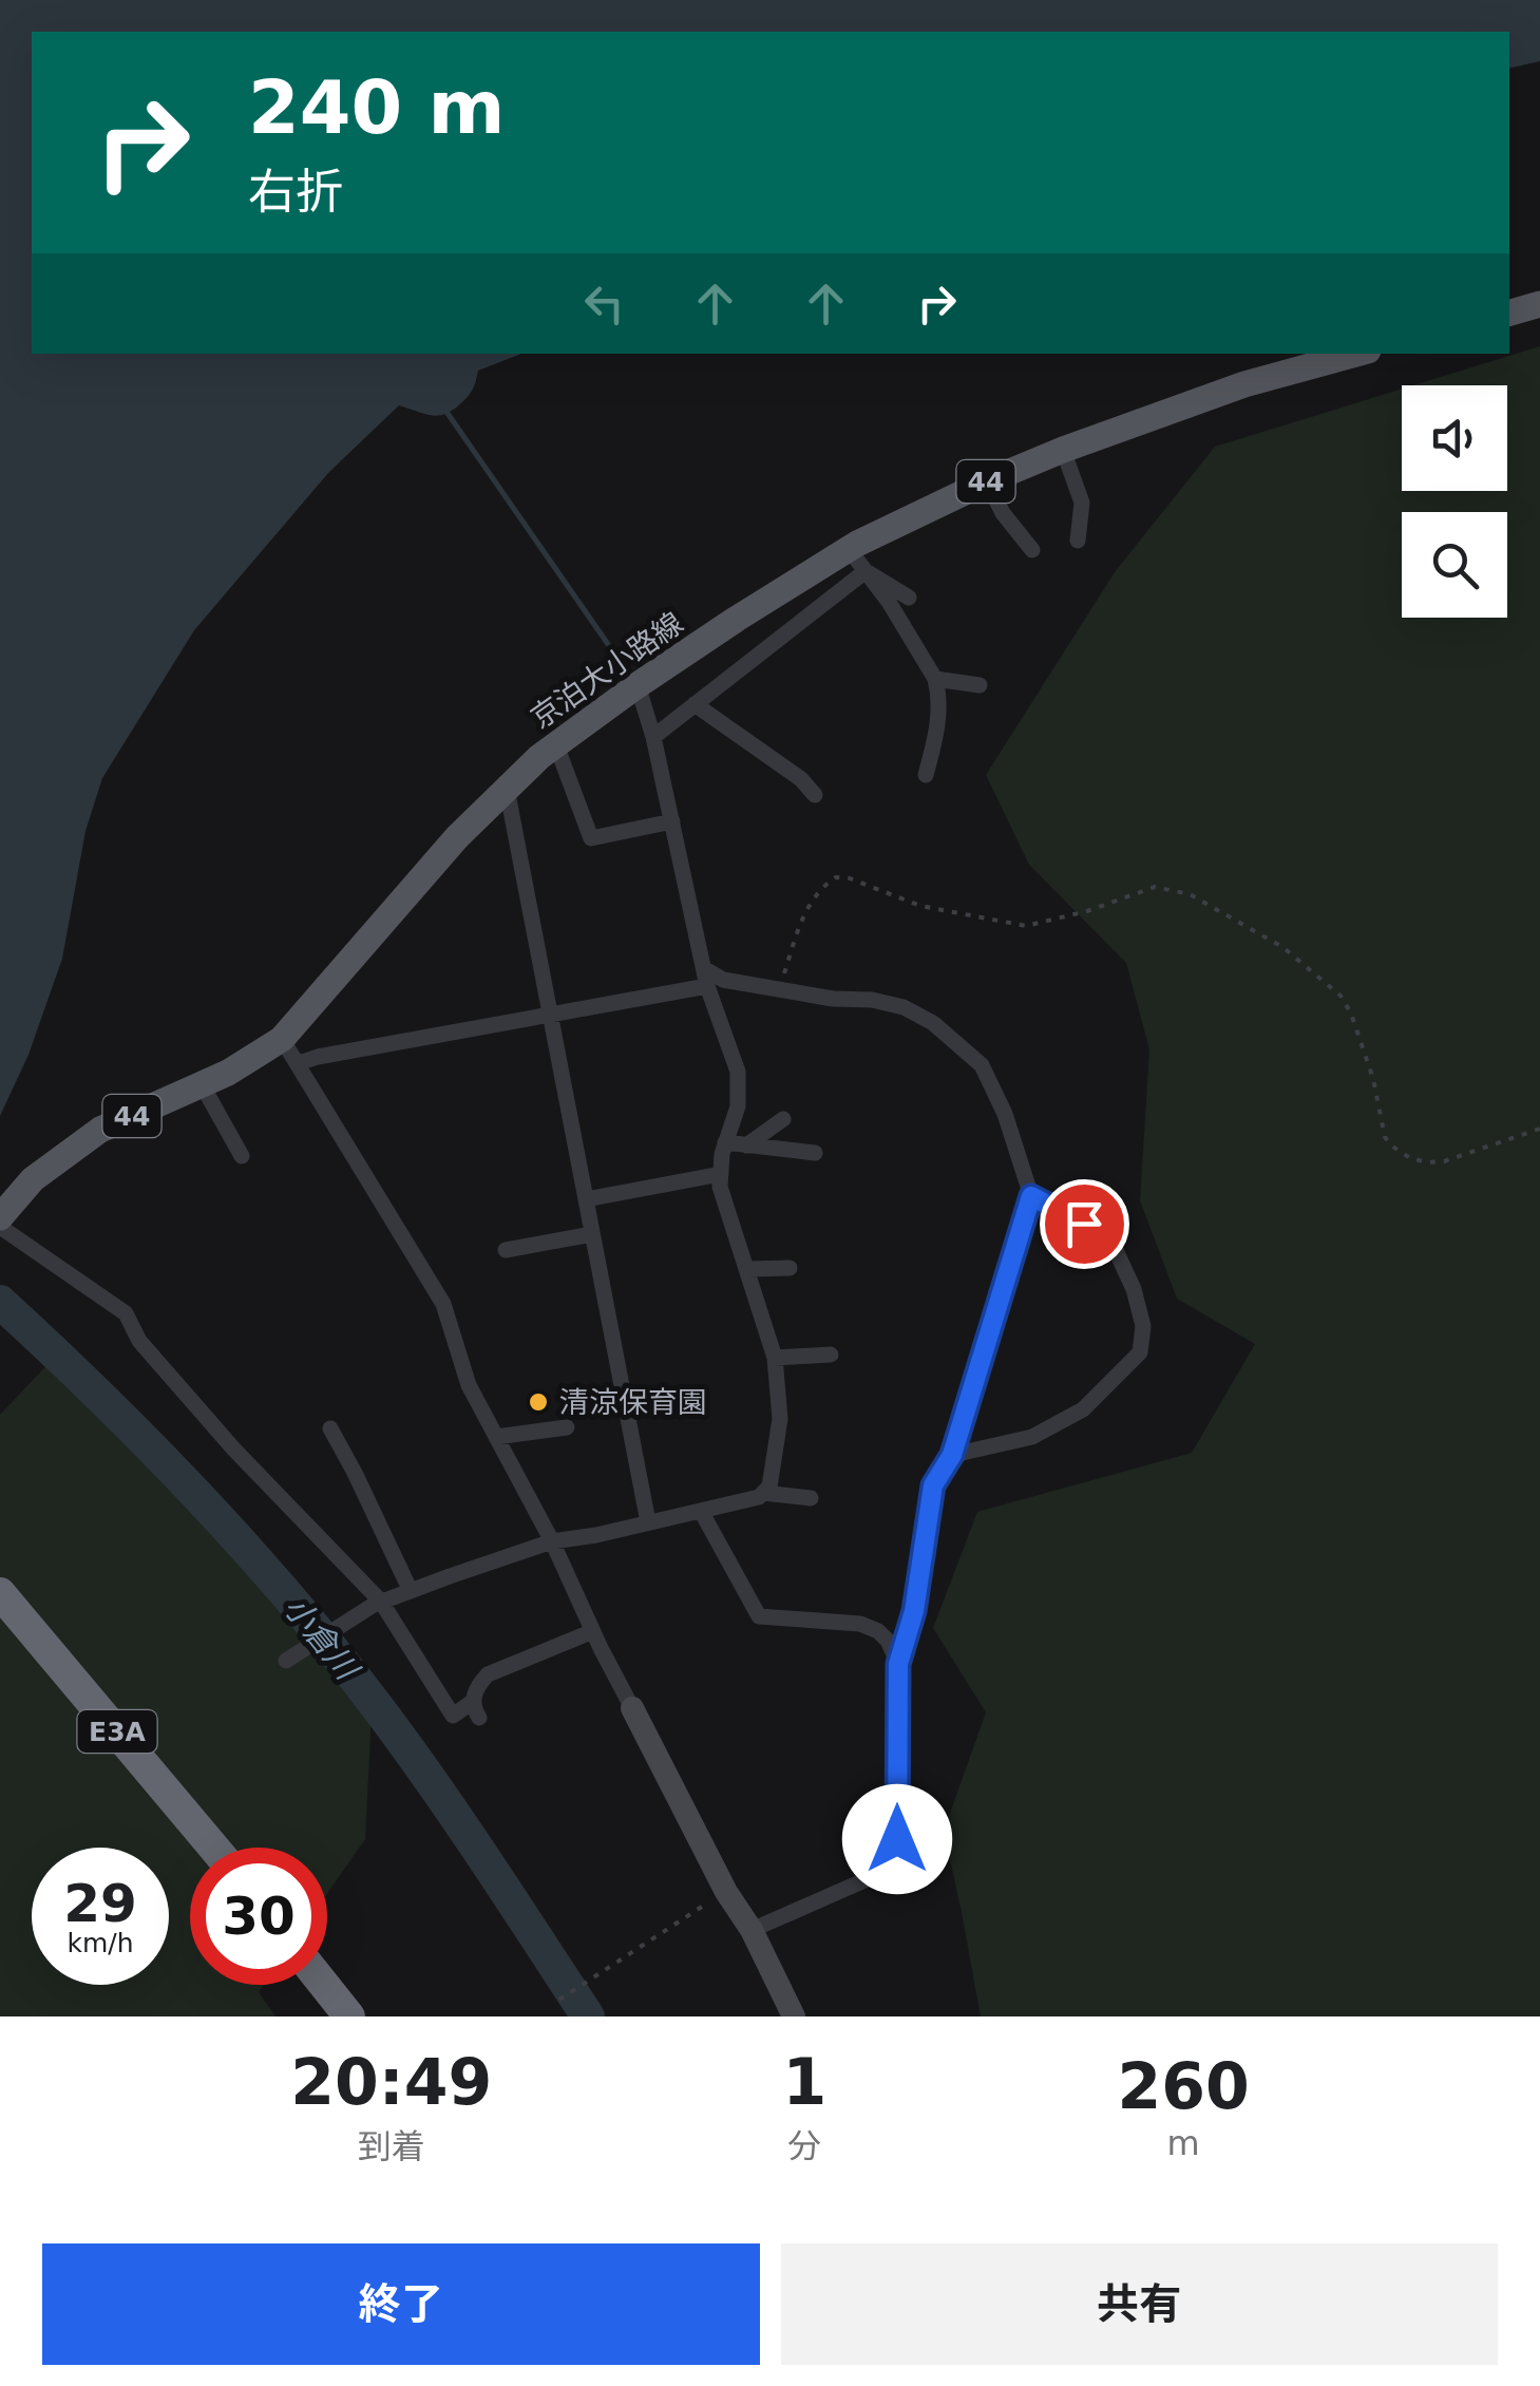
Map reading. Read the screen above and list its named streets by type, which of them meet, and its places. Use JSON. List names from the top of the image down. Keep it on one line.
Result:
{"streets":{"highway":["E3A"],"main road":["44","京泊大小路線"]},"water":["小倉川"],"places":["清涼保育園"],"page":{"turn":["240 m","右折"],"speed":"29 km/h","limit":"30","eta":["20:49","到着","1","分","260","m"],"buttons":["終了","共有"]}}
